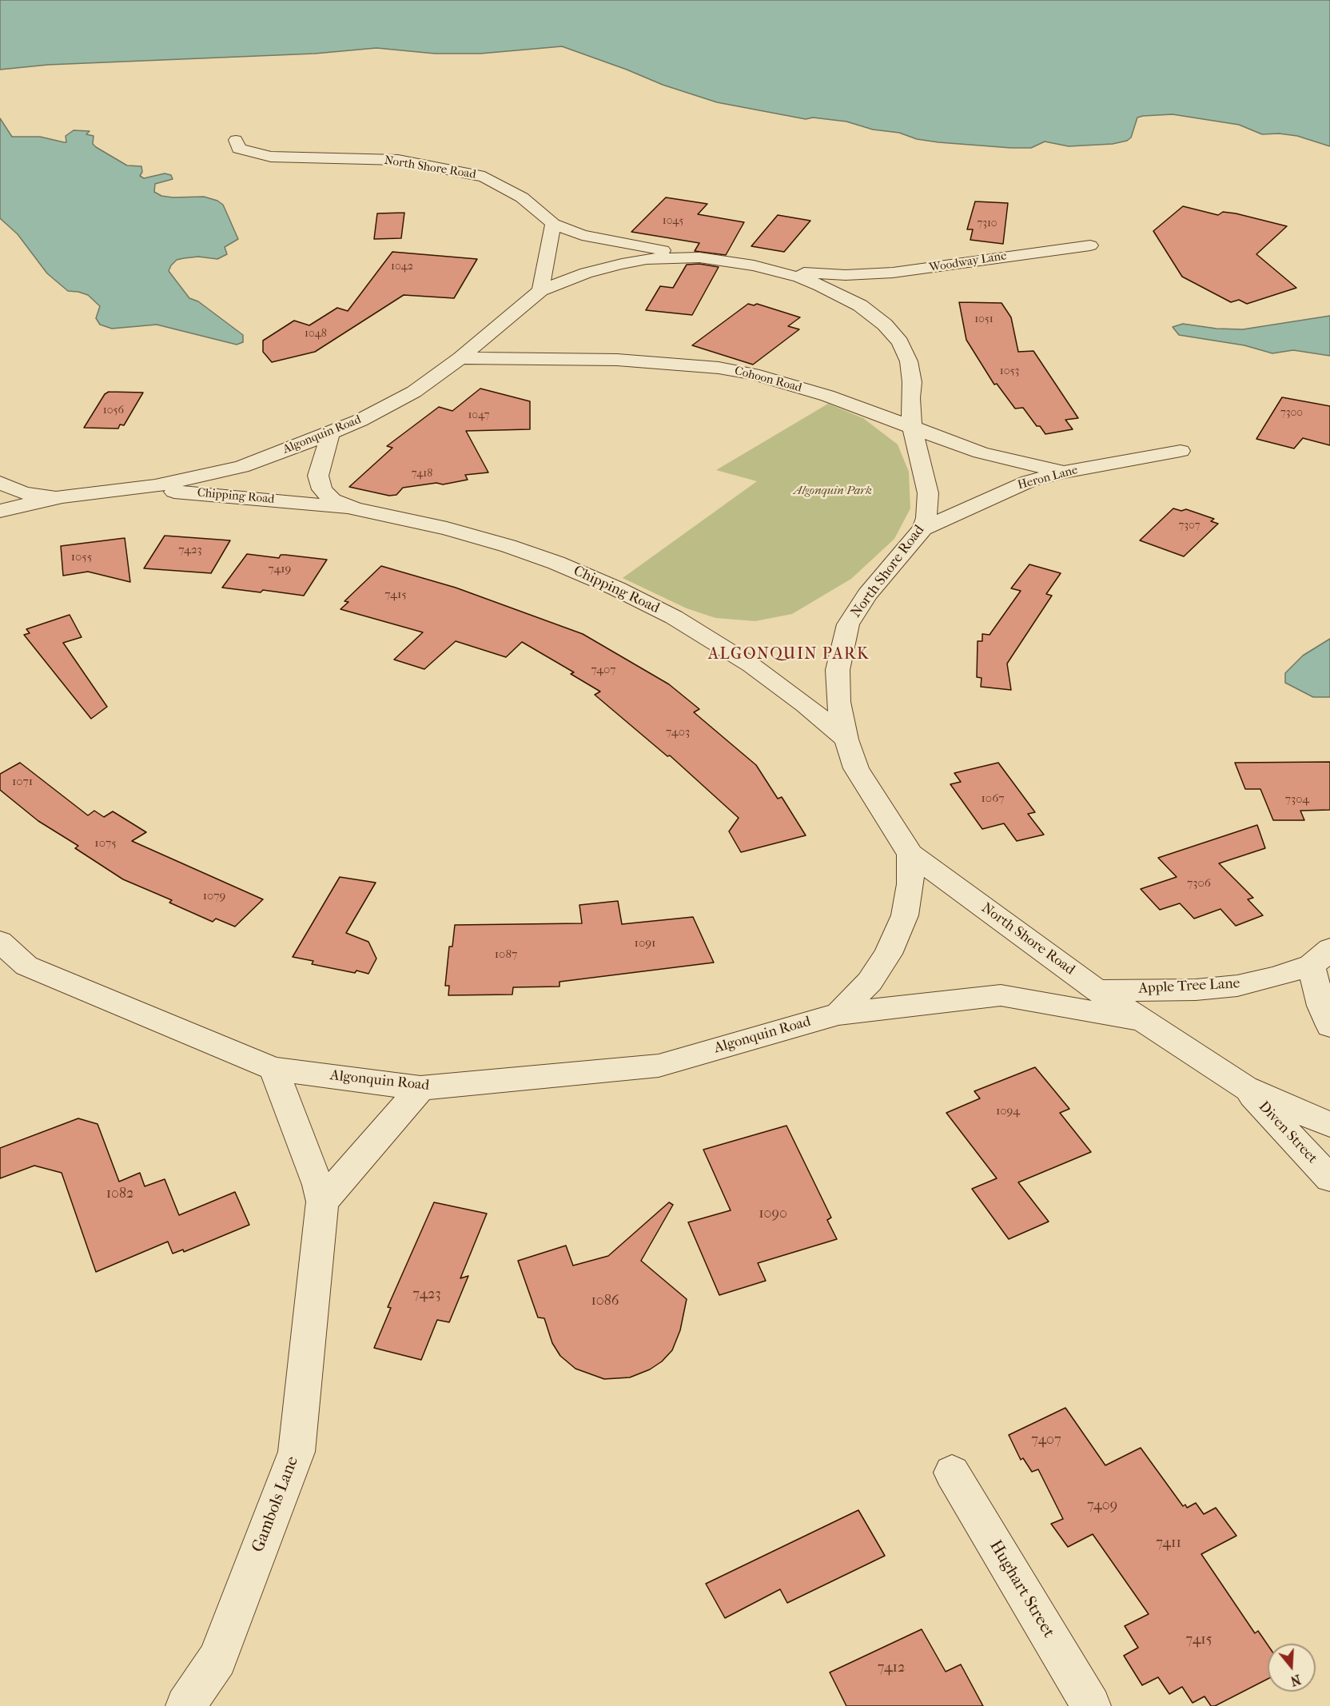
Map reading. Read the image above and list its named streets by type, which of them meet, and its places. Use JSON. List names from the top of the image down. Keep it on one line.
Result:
{"streets":{"street":["North Shore Road","Woodway Lane","Cohoon Road","Algonquin Road","Heron Lane","Chipping Road","Apple Tree Lane","Diven Street","Gambols Lane","Hughart Street"]},"crossings":[["North Shore Road","Woodway Lane"],["North Shore Road","Cohoon Road"],["North Shore Road","Algonquin Road"],["North Shore Road","Heron Lane"],["North Shore Road","Chipping Road"],["North Shore Road","Apple Tree Lane"],["North Shore Road","Diven Street"],["Cohoon Road","Algonquin Road"],["Cohoon Road","Heron Lane"],["Algonquin Road","Chipping Road"],["Algonquin Road","Gambols Lane"]],"districts":["ALGONQUIN PARK"],"parks":["Algonquin Park"],"house_numbers":["1045","7310","1042","1051","1048","1053","1056","7300","1047","7418","7307","7423","1055","7419","7415","7407","7403","1071","1067","7304","1075","7306","1079","1091","1087","1094","1082","1090","7423","1086","7407","7409","7411","7415","7412"],"north":"bottom"}
